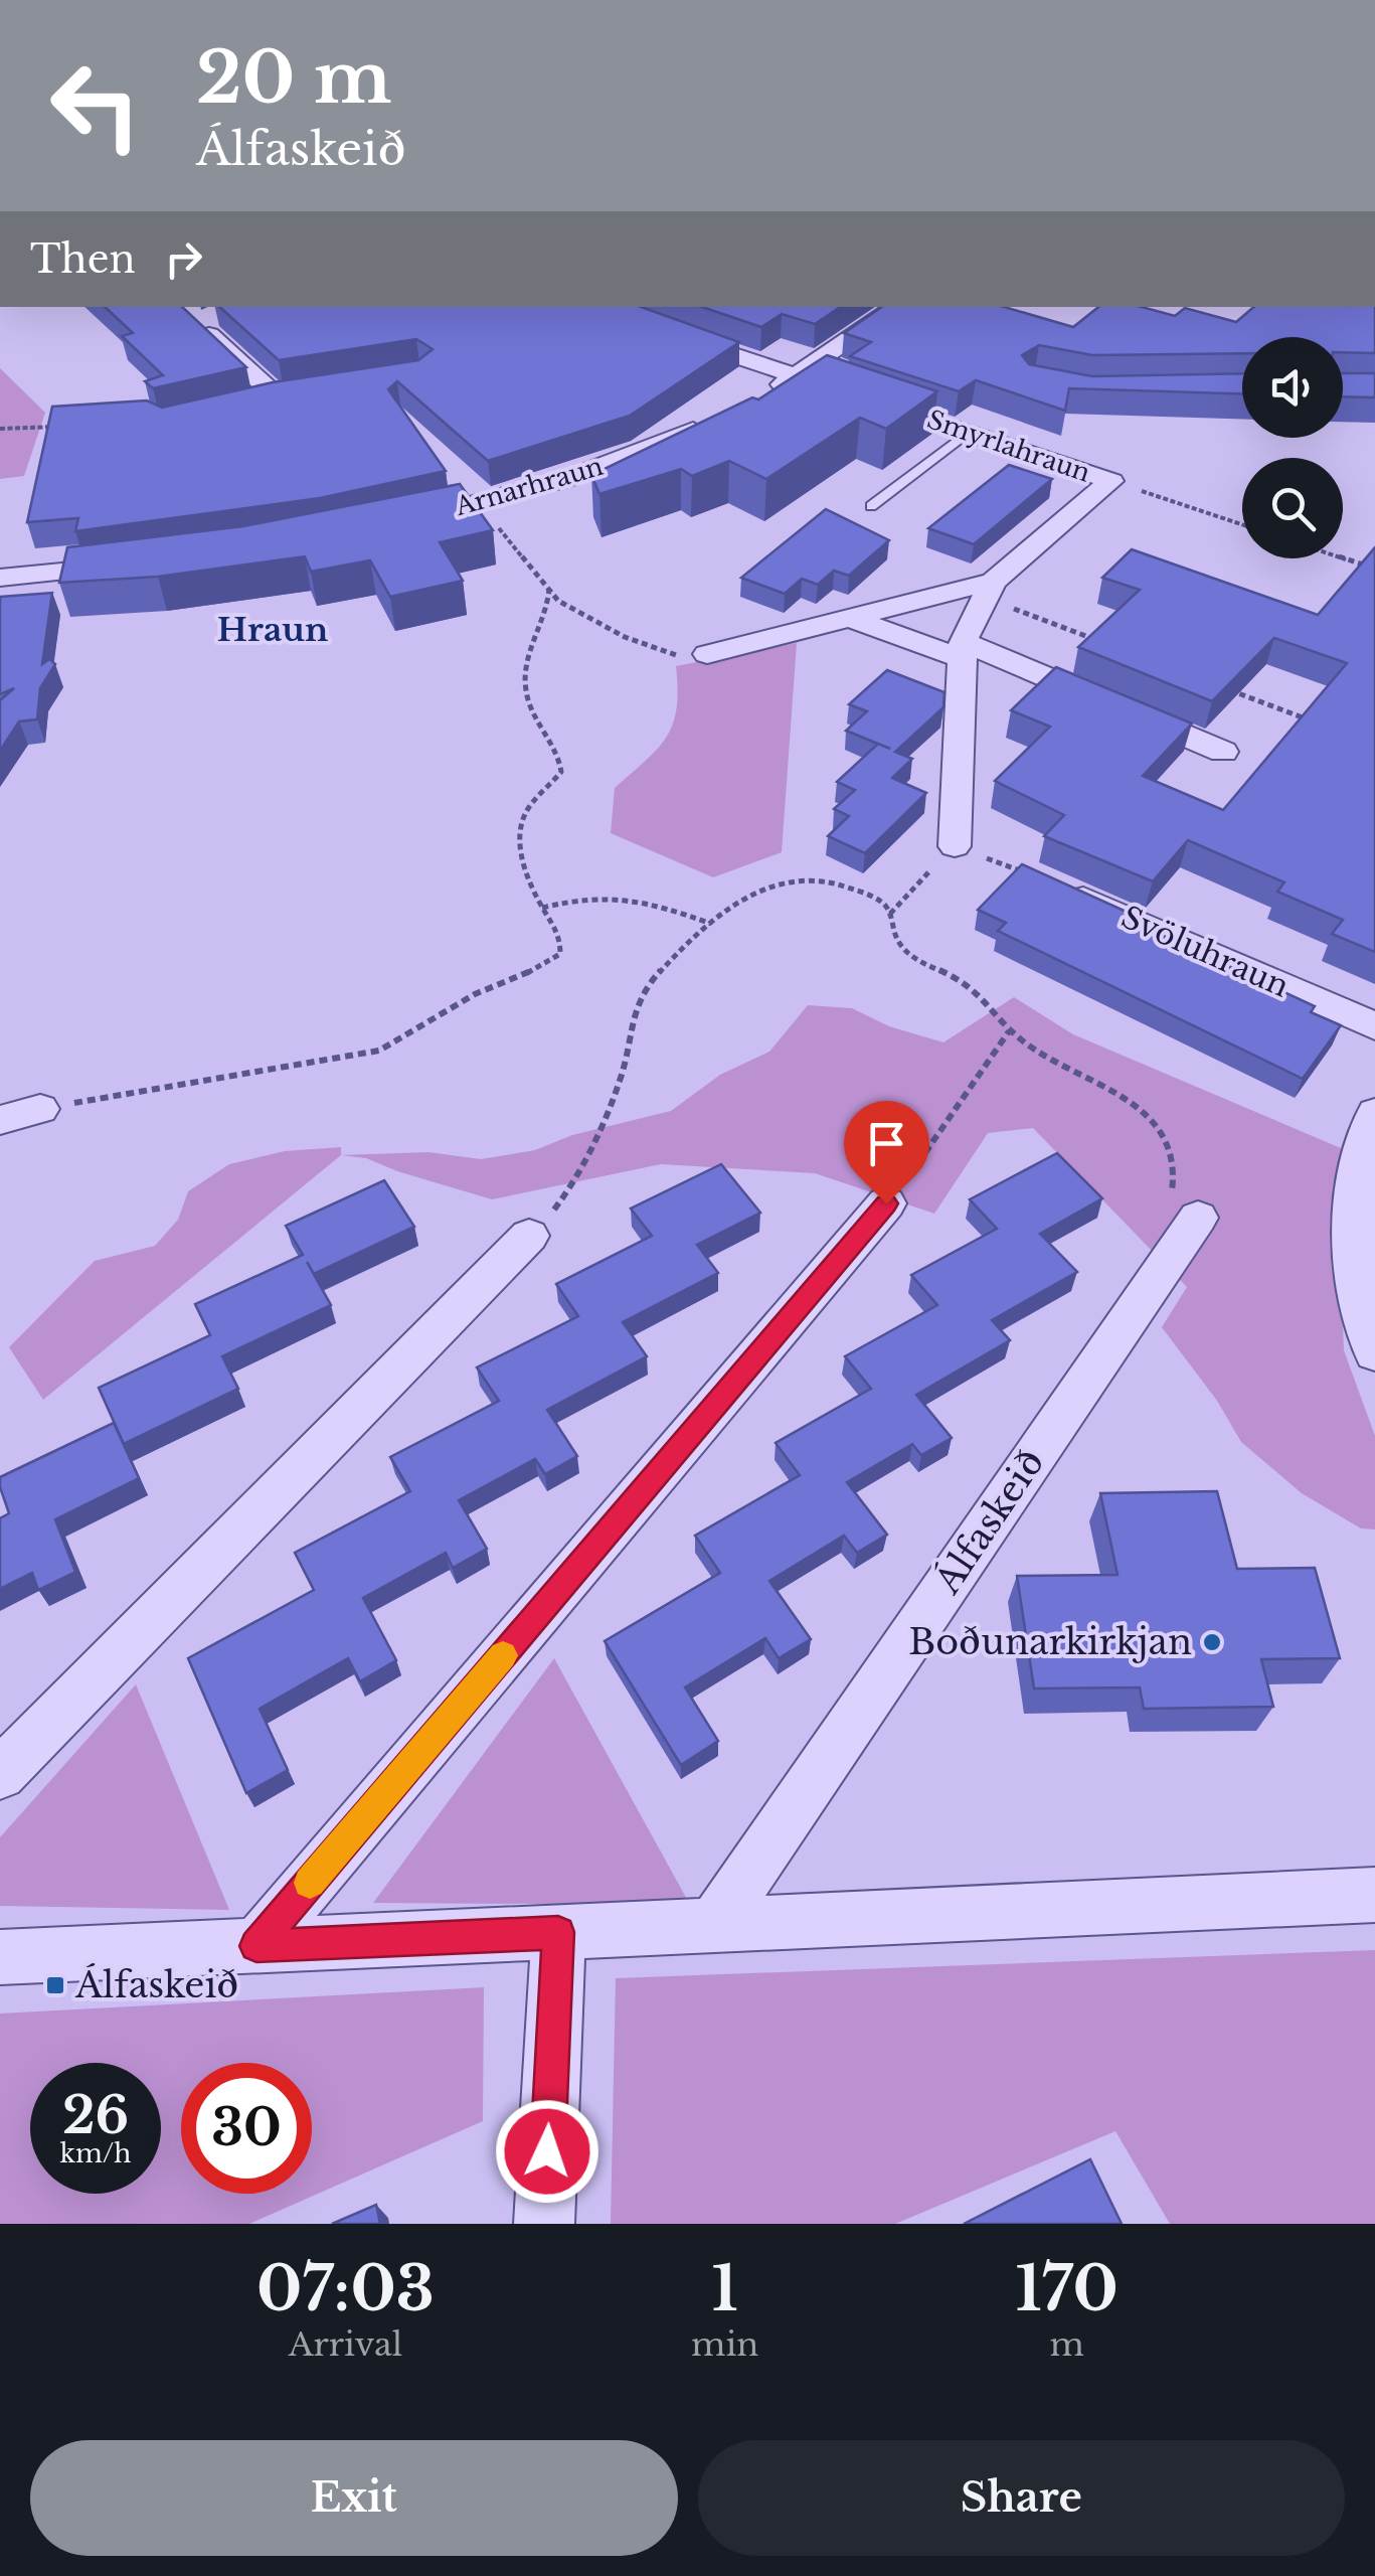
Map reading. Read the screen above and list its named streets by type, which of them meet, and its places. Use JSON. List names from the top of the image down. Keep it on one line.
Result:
{"streets":{"street":["Smyrlahraun","Arnarhraun","Svöluhraun","Álfaskeið"]},"districts":["Hraun"],"places":{"other":["Boðunarkirkjan"],"transit":["Álfaskeið"]},"page":{"turn":["20 m","Álfaskeið"],"then":"Then","speed":"26 km/h","limit":"30","eta":["07:03","Arrival","1","min","170","m"],"buttons":["Exit","Share"]}}
